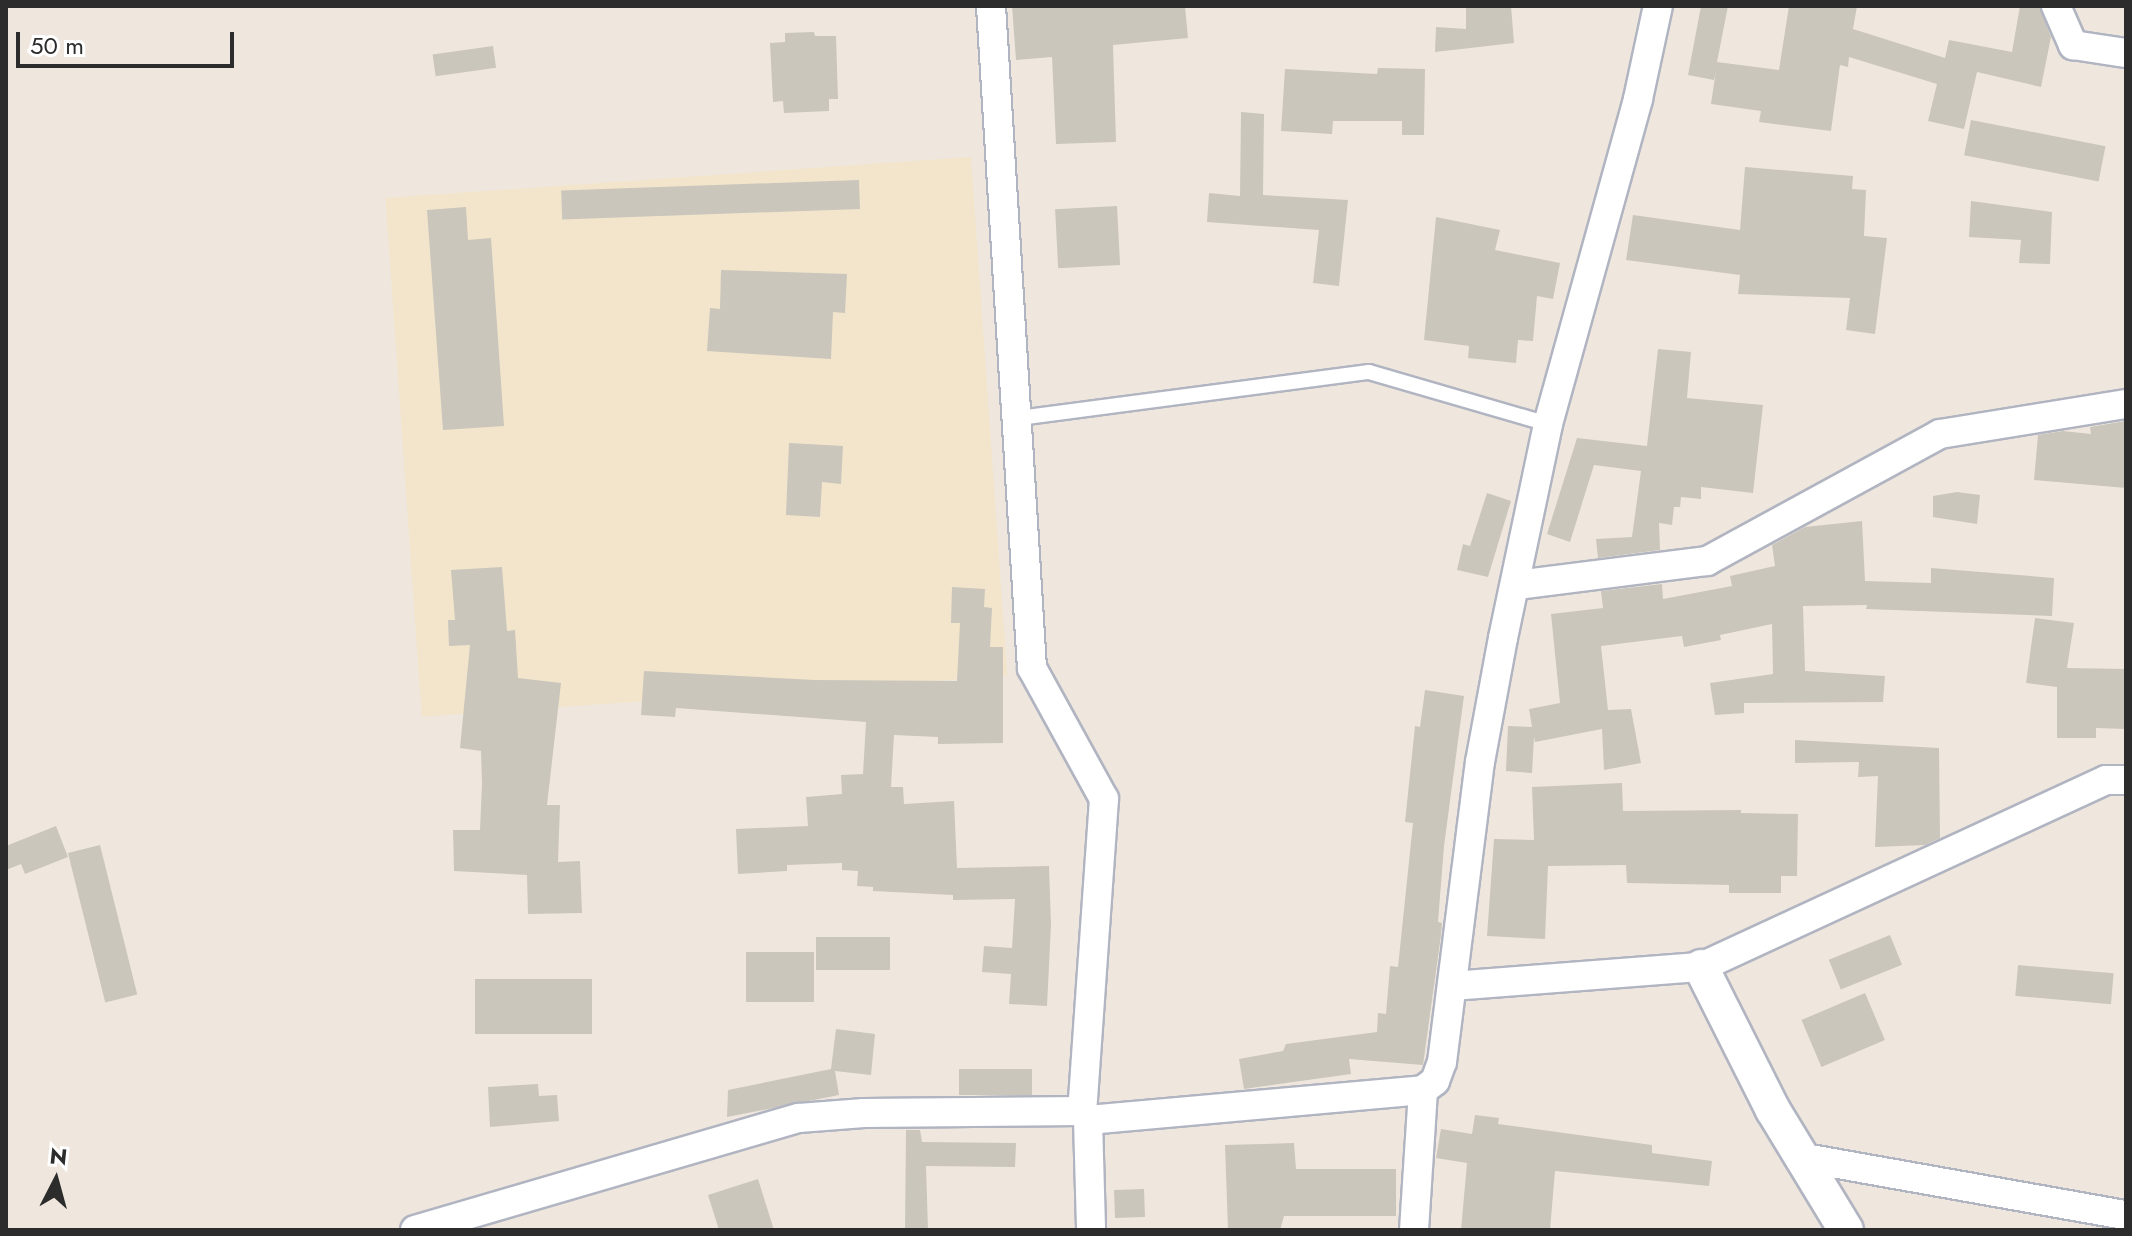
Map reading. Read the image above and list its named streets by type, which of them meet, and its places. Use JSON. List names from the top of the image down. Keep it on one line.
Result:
{"scale_bar":"50 m","north":"top"}
